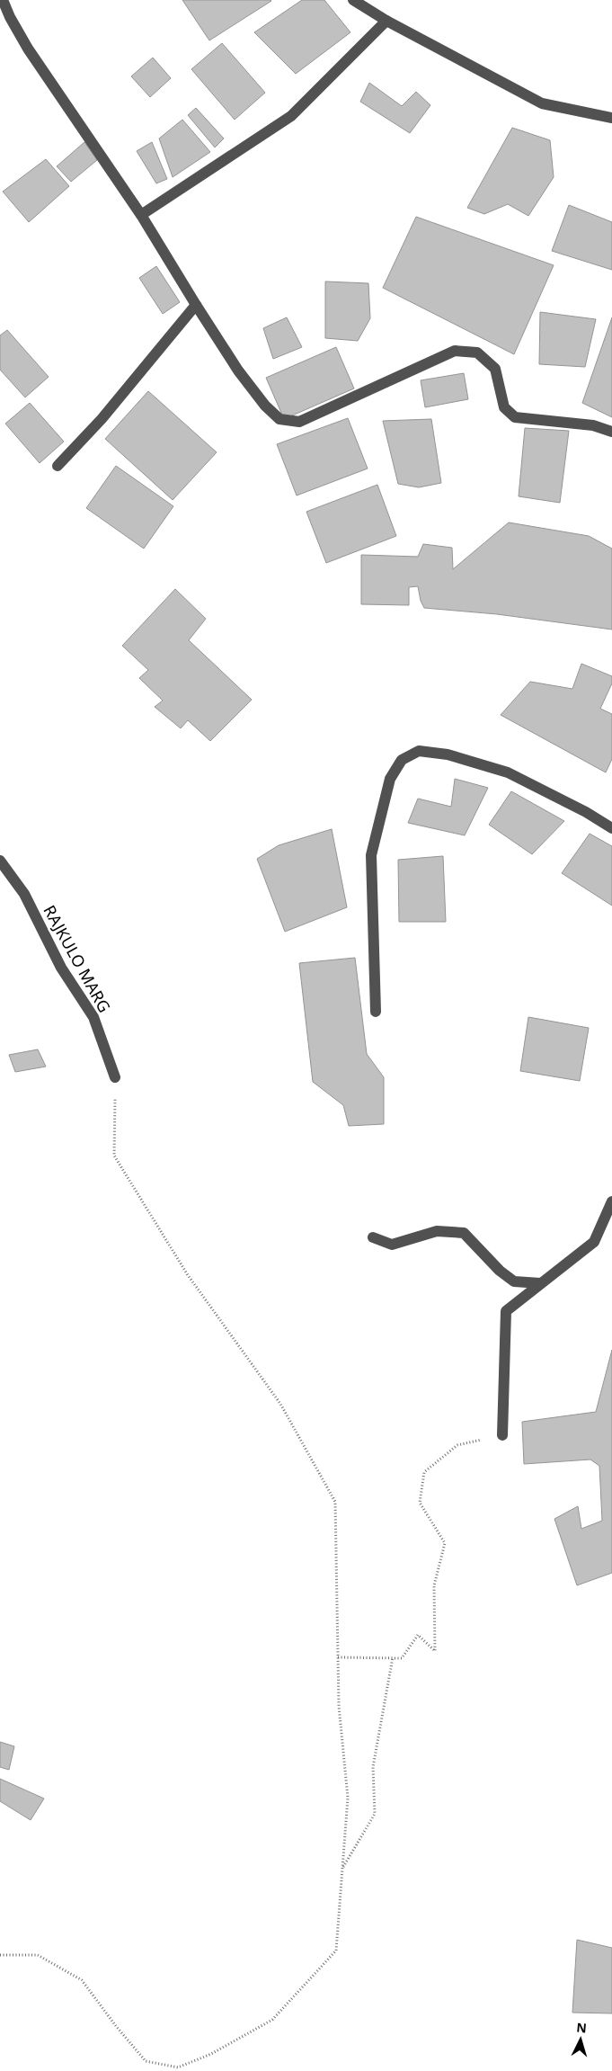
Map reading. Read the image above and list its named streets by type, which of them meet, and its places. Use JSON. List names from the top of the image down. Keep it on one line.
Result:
{"streets":{"street":["RAJKULO MARG"]},"north":"top"}
